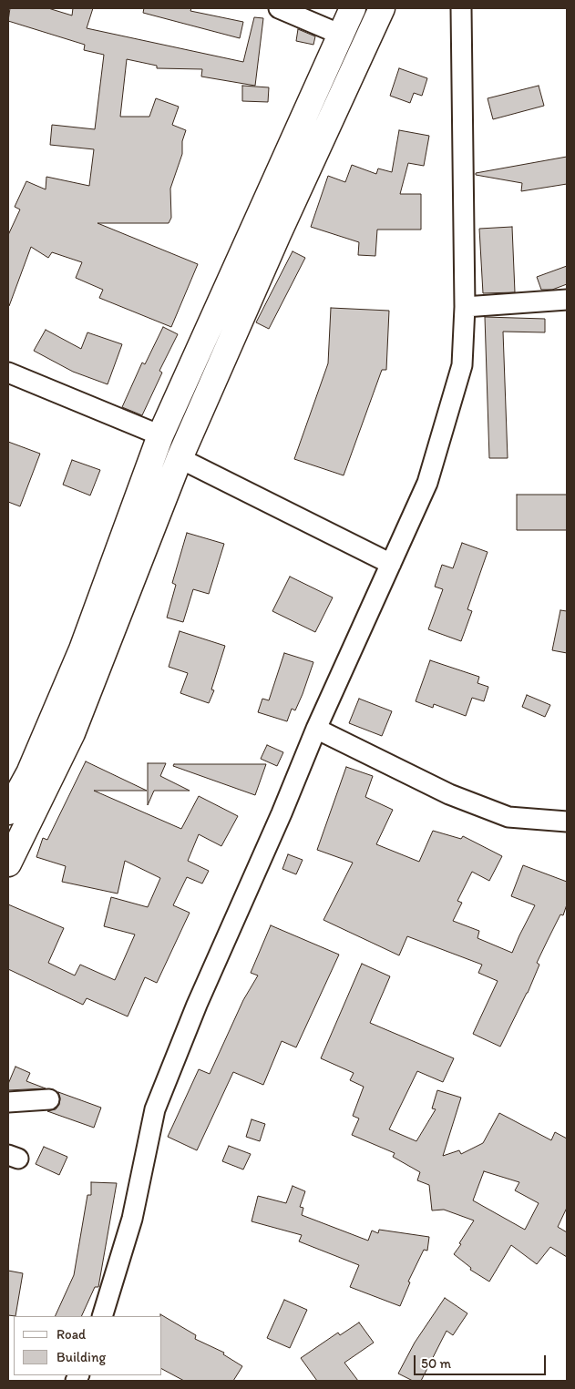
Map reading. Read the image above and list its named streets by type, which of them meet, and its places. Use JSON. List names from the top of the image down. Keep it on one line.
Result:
{"legend":["Road","Building"],"scale_bar":"50 m"}
